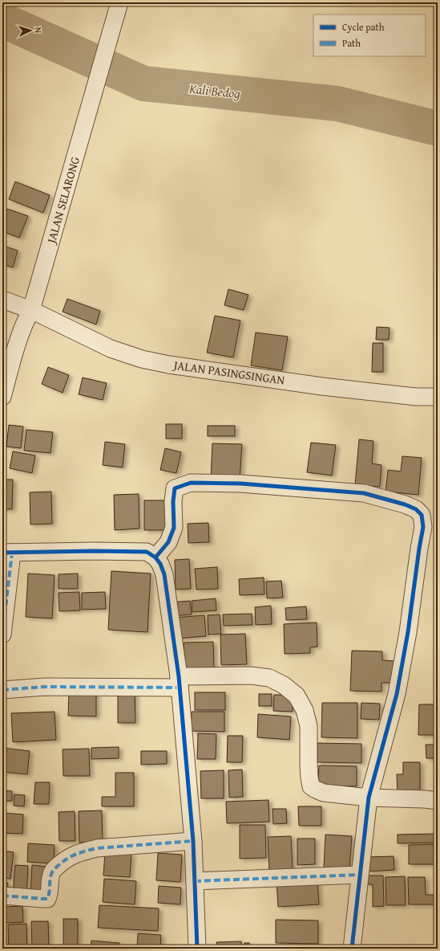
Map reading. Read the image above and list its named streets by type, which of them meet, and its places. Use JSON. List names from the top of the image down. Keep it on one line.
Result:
{"streets":{"street":["JALAN SELARONG","JALAN PASINGSINGAN"]},"crossings":[["JALAN SELARONG","JALAN PASINGSINGAN"]],"water":["Kali Bedog"],"legend":["Cycle path","Path"],"north":"right"}
